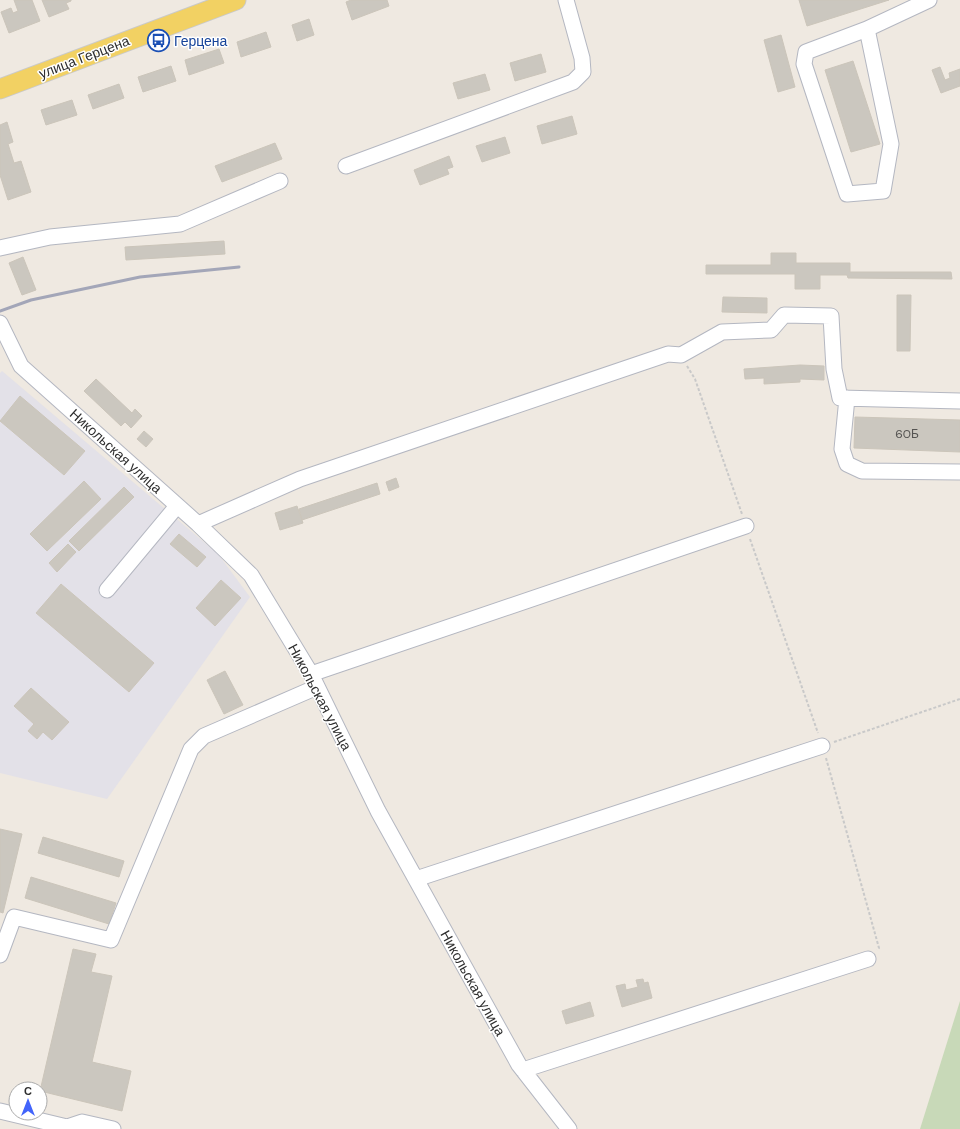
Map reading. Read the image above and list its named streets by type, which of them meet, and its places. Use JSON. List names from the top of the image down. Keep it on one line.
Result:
{"streets":{"main road":["улица Герцена"],"street":["Никольская улица"]},"places":{"bus stop":["Герцена"]},"house_numbers":["60Б"],"north":"top"}
